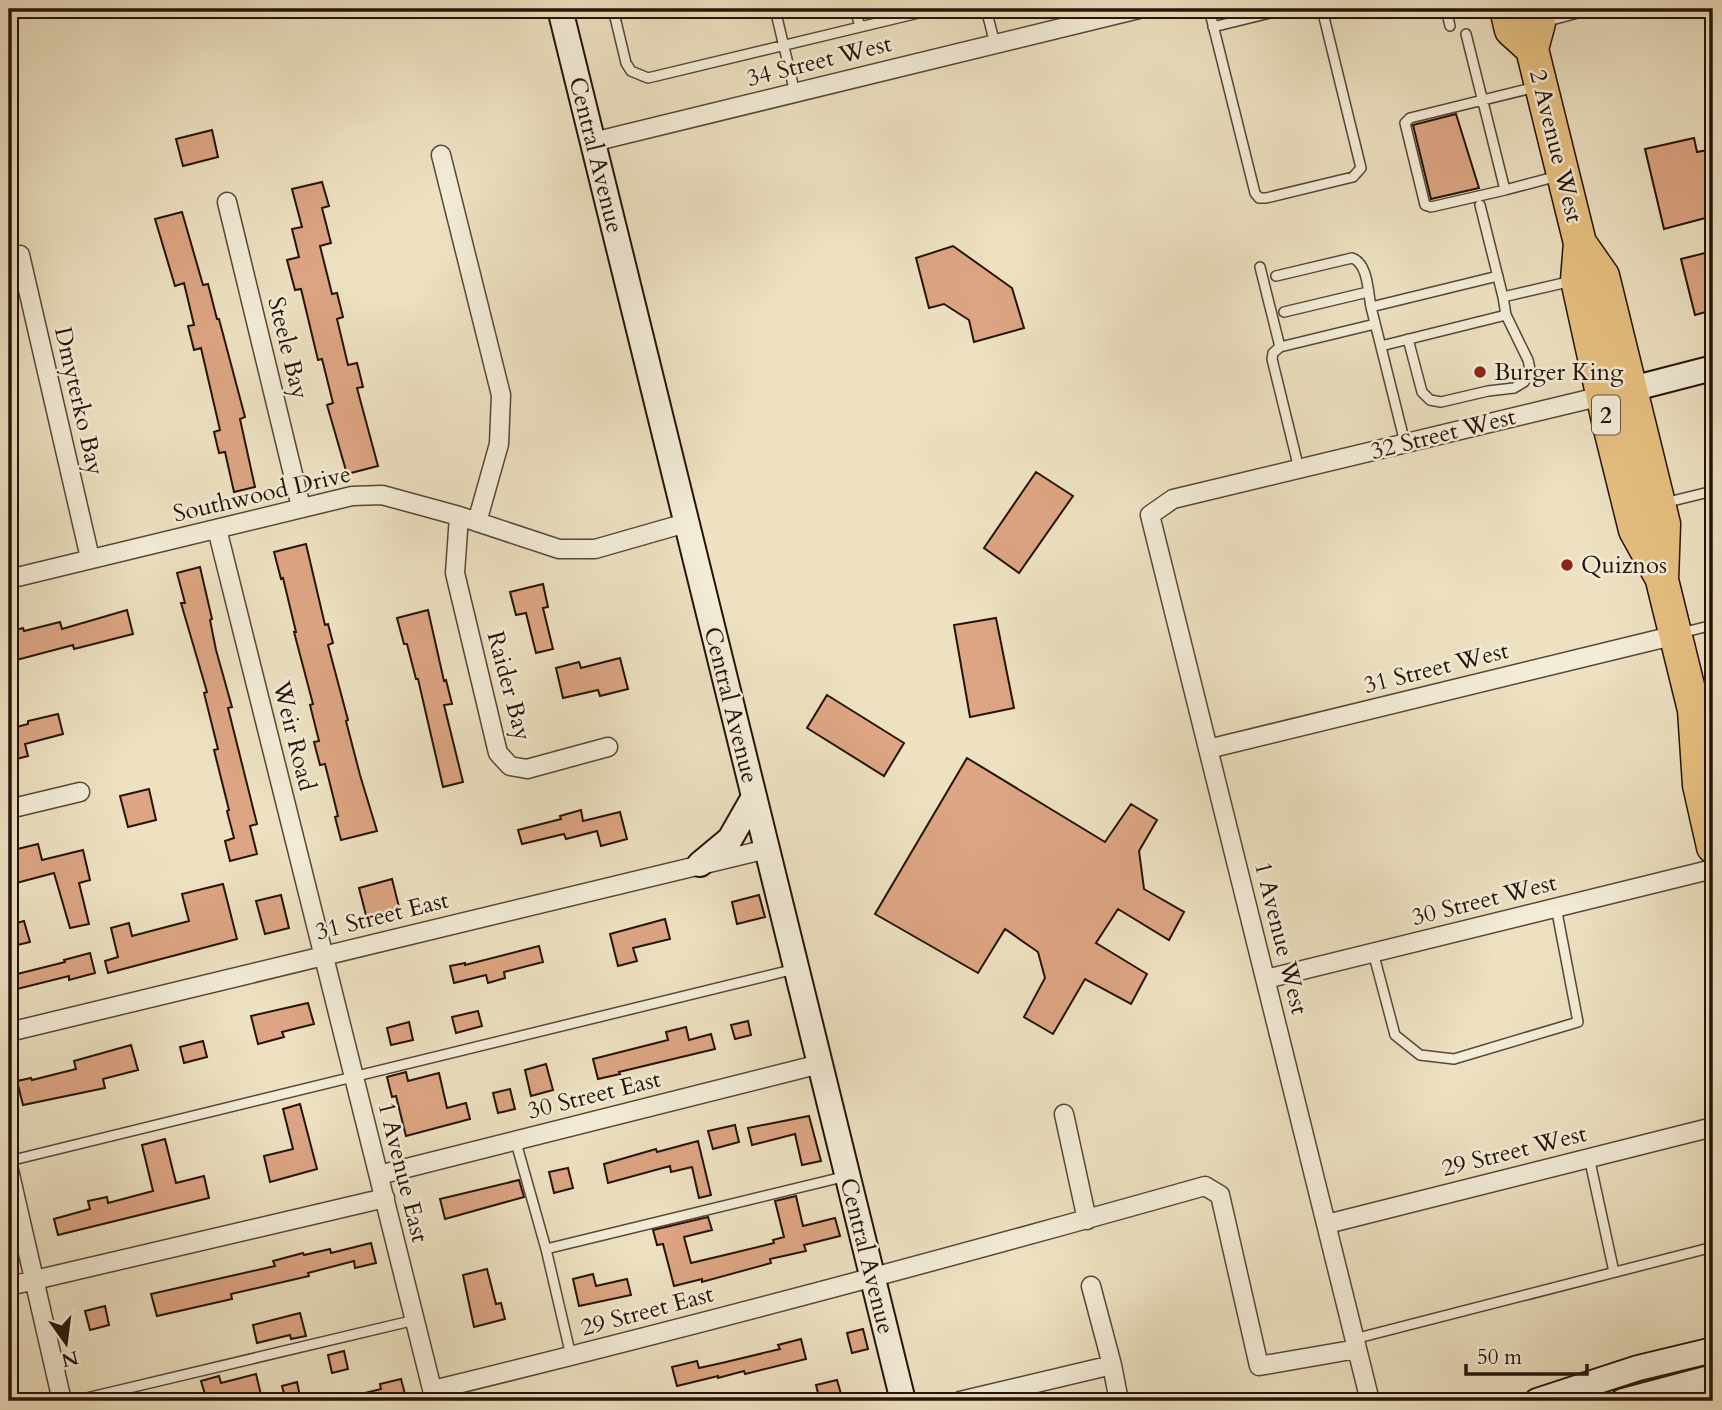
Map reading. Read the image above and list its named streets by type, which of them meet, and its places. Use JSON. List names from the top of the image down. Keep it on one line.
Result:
{"streets":{"highway":["2 Avenue West","2"],"street":["34 Street West","Central Avenue","Steele Bay","Dmyterko Bay","32 Street West","Southwood Drive","31 Street West","Raider Bay","Weir Road","30 Street West","31 Street East","1 Avenue West","30 Street East","29 Street West","1 Avenue East","29 Street East"]},"crossings":[["34 Street West","Central Avenue"],["2 Avenue West","32 Street West"],["2 Avenue West","31 Street West"],["Central Avenue","Southwood Drive"],["Central Avenue","31 Street East"],["Central Avenue","30 Street East"],["Central Avenue","29 Street East"],["Steele Bay","Southwood Drive"],["Dmyterko Bay","Southwood Drive"],["32 Street West","1 Avenue West"],["Southwood Drive","Raider Bay"],["Southwood Drive","Weir Road"],["31 Street West","1 Avenue West"],["Weir Road","31 Street East"],["Weir Road","1 Avenue East"],["30 Street West","1 Avenue West"],["31 Street East","1 Avenue East"],["1 Avenue West","29 Street West"],["1 Avenue West","29 Street East"],["30 Street East","1 Avenue East"],["1 Avenue East","29 Street East"]],"places":["Burger King","Quiznos"],"scale_bar":"50 m","north":"bottom"}
